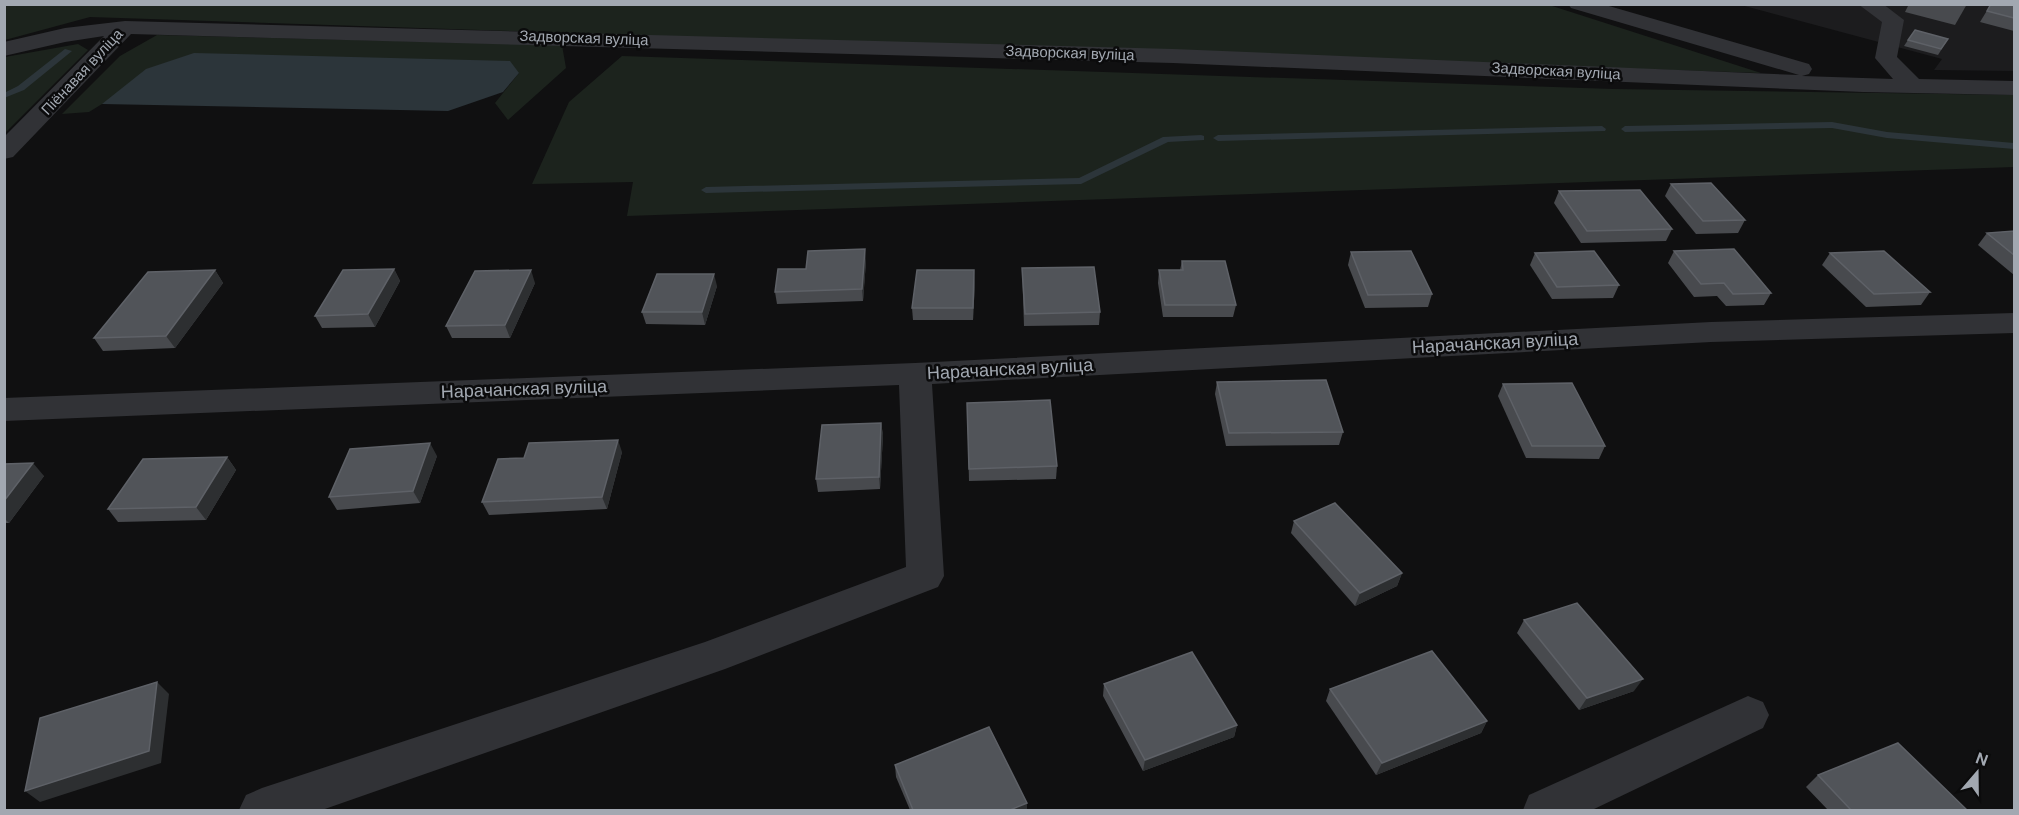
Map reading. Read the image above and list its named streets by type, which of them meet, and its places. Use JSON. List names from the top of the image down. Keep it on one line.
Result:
{"streets":{"street":["Задворская вуліца","Піёнавая вуліца","Нарачанская вуліца"]},"crossings":[["Задворская вуліца","Піёнавая вуліца"]],"north":"top"}
